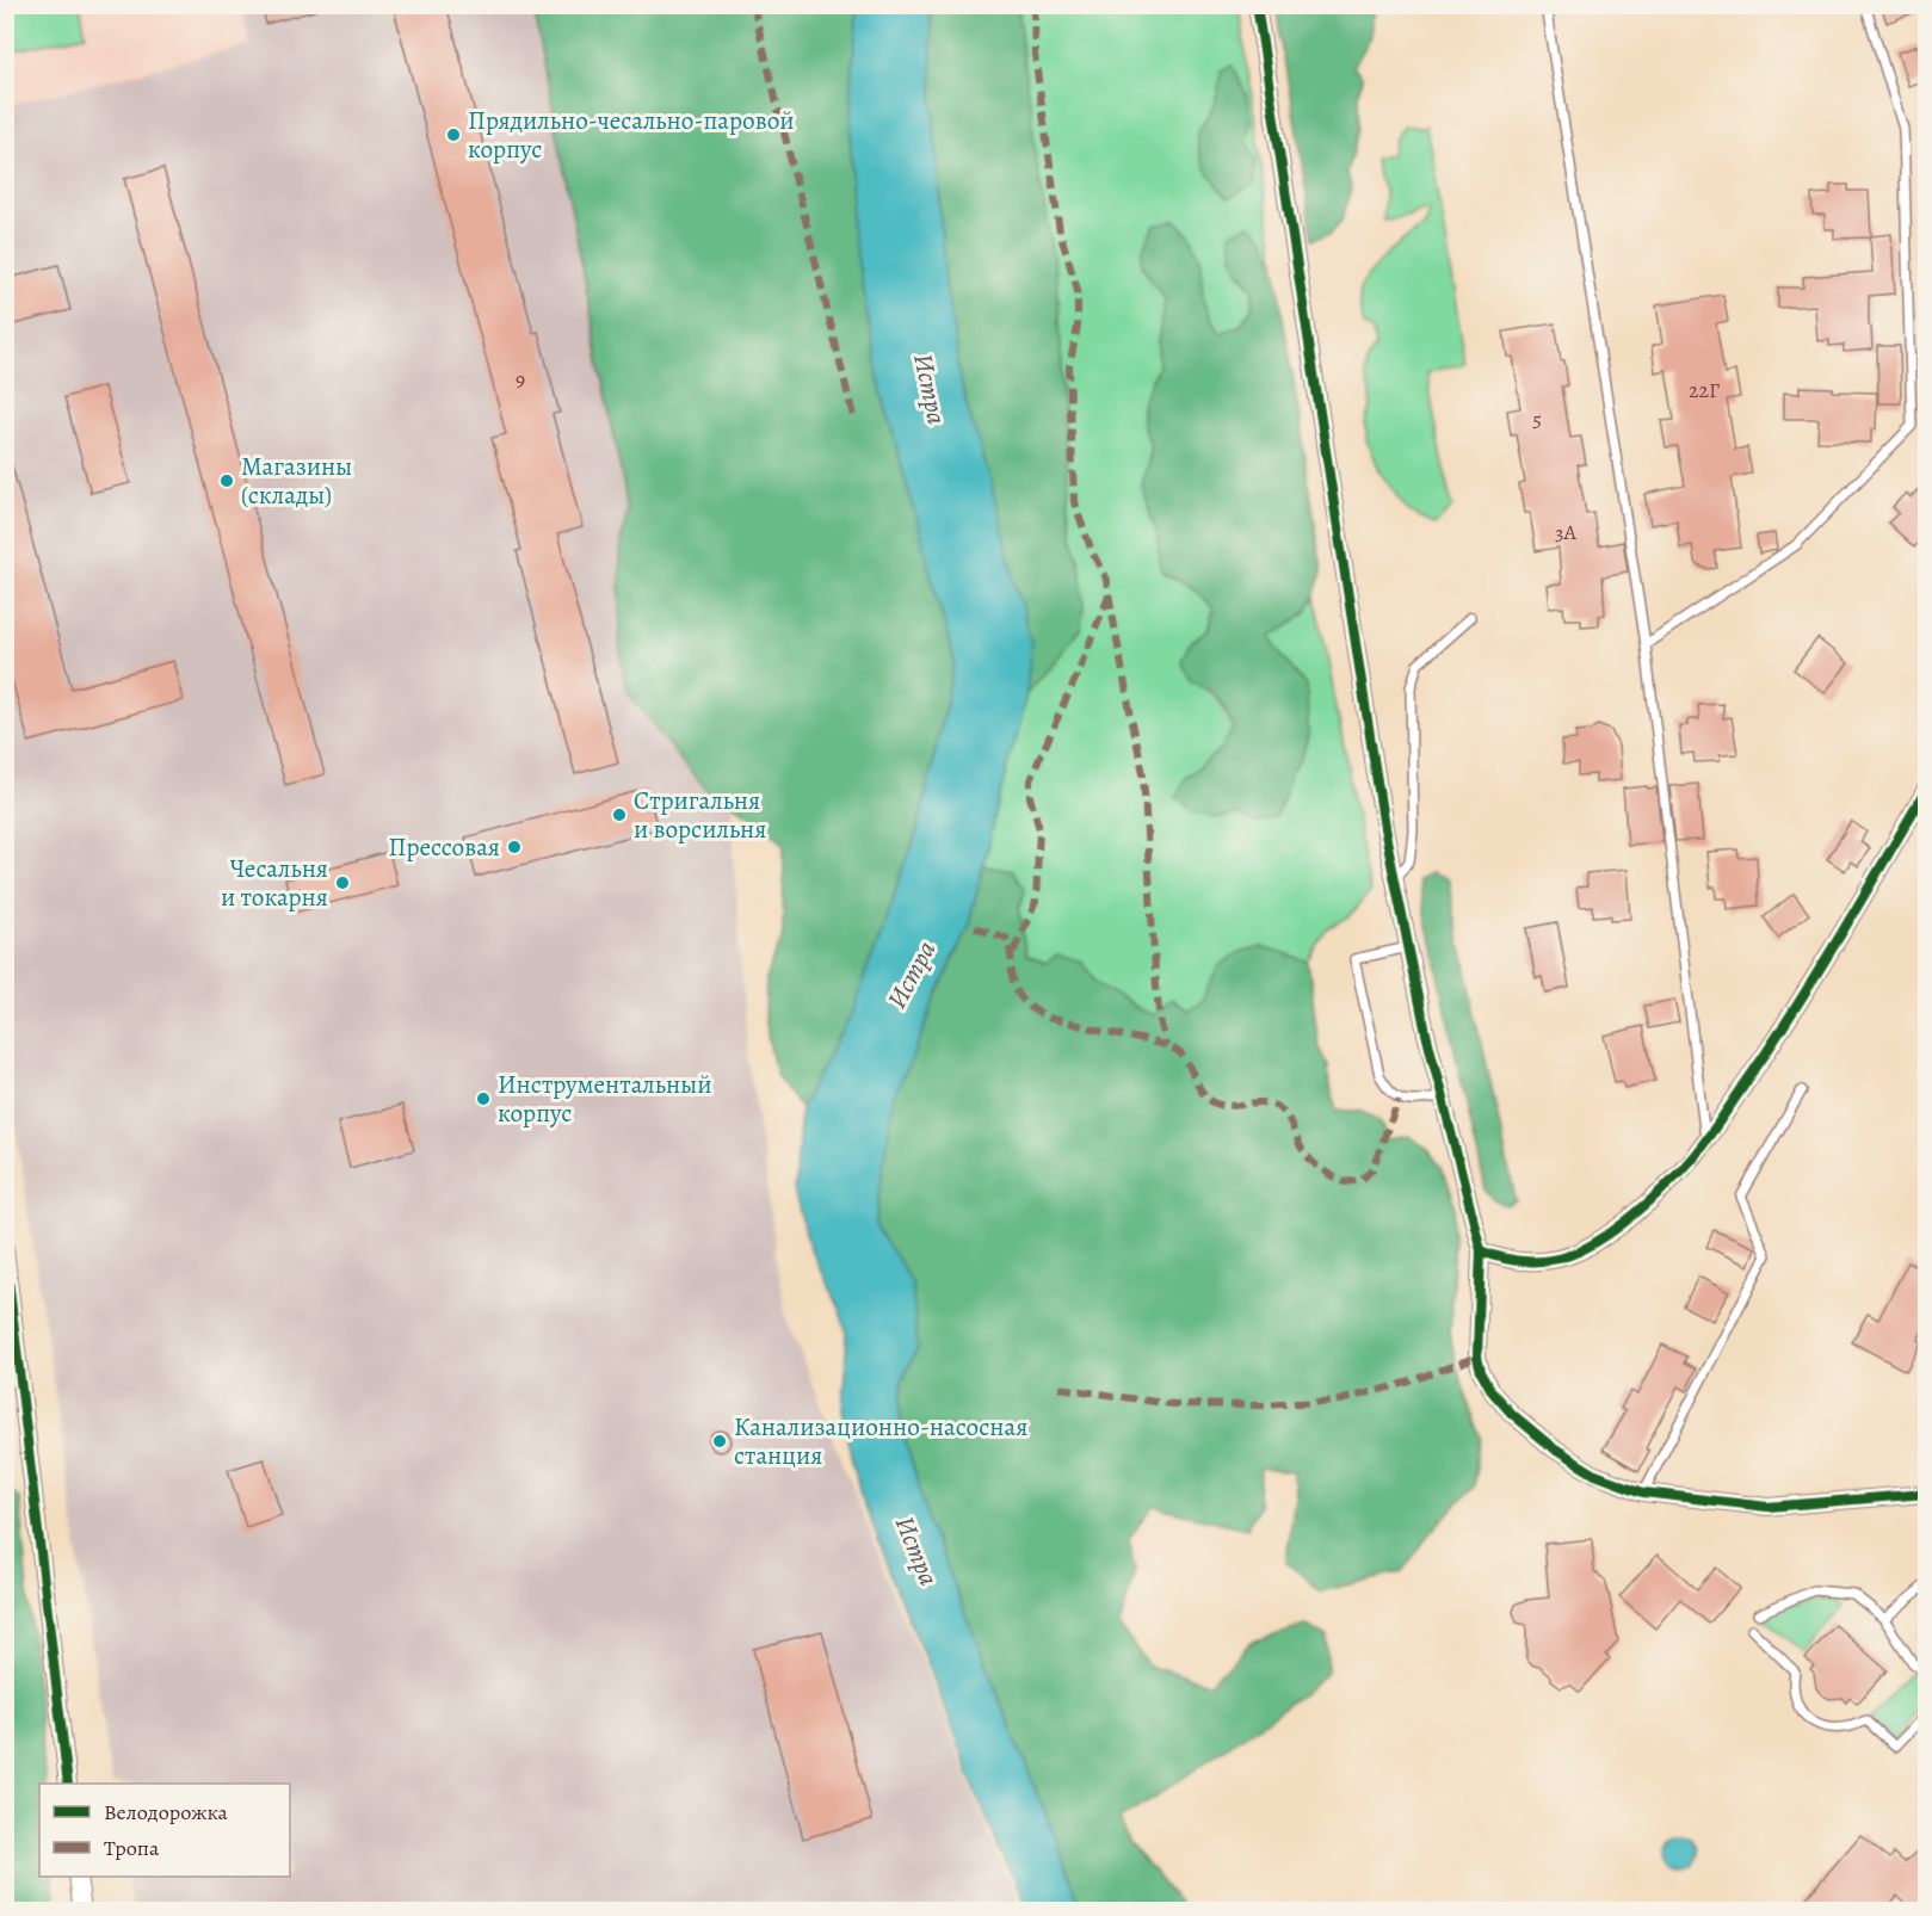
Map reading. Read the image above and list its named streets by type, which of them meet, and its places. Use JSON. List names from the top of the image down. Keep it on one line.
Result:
{"water":["Истра"],"places":["Прядильно-чесально-паровой корпус","Магазины (склады)","Стригальня и ворсильня","Прессовая","Чесальня и токарня","Инструментальный корпус","Канализационно-насосная станция"],"house_numbers":["9","22Г","5","3А"],"legend":["Велодорожка","Тропа"]}
